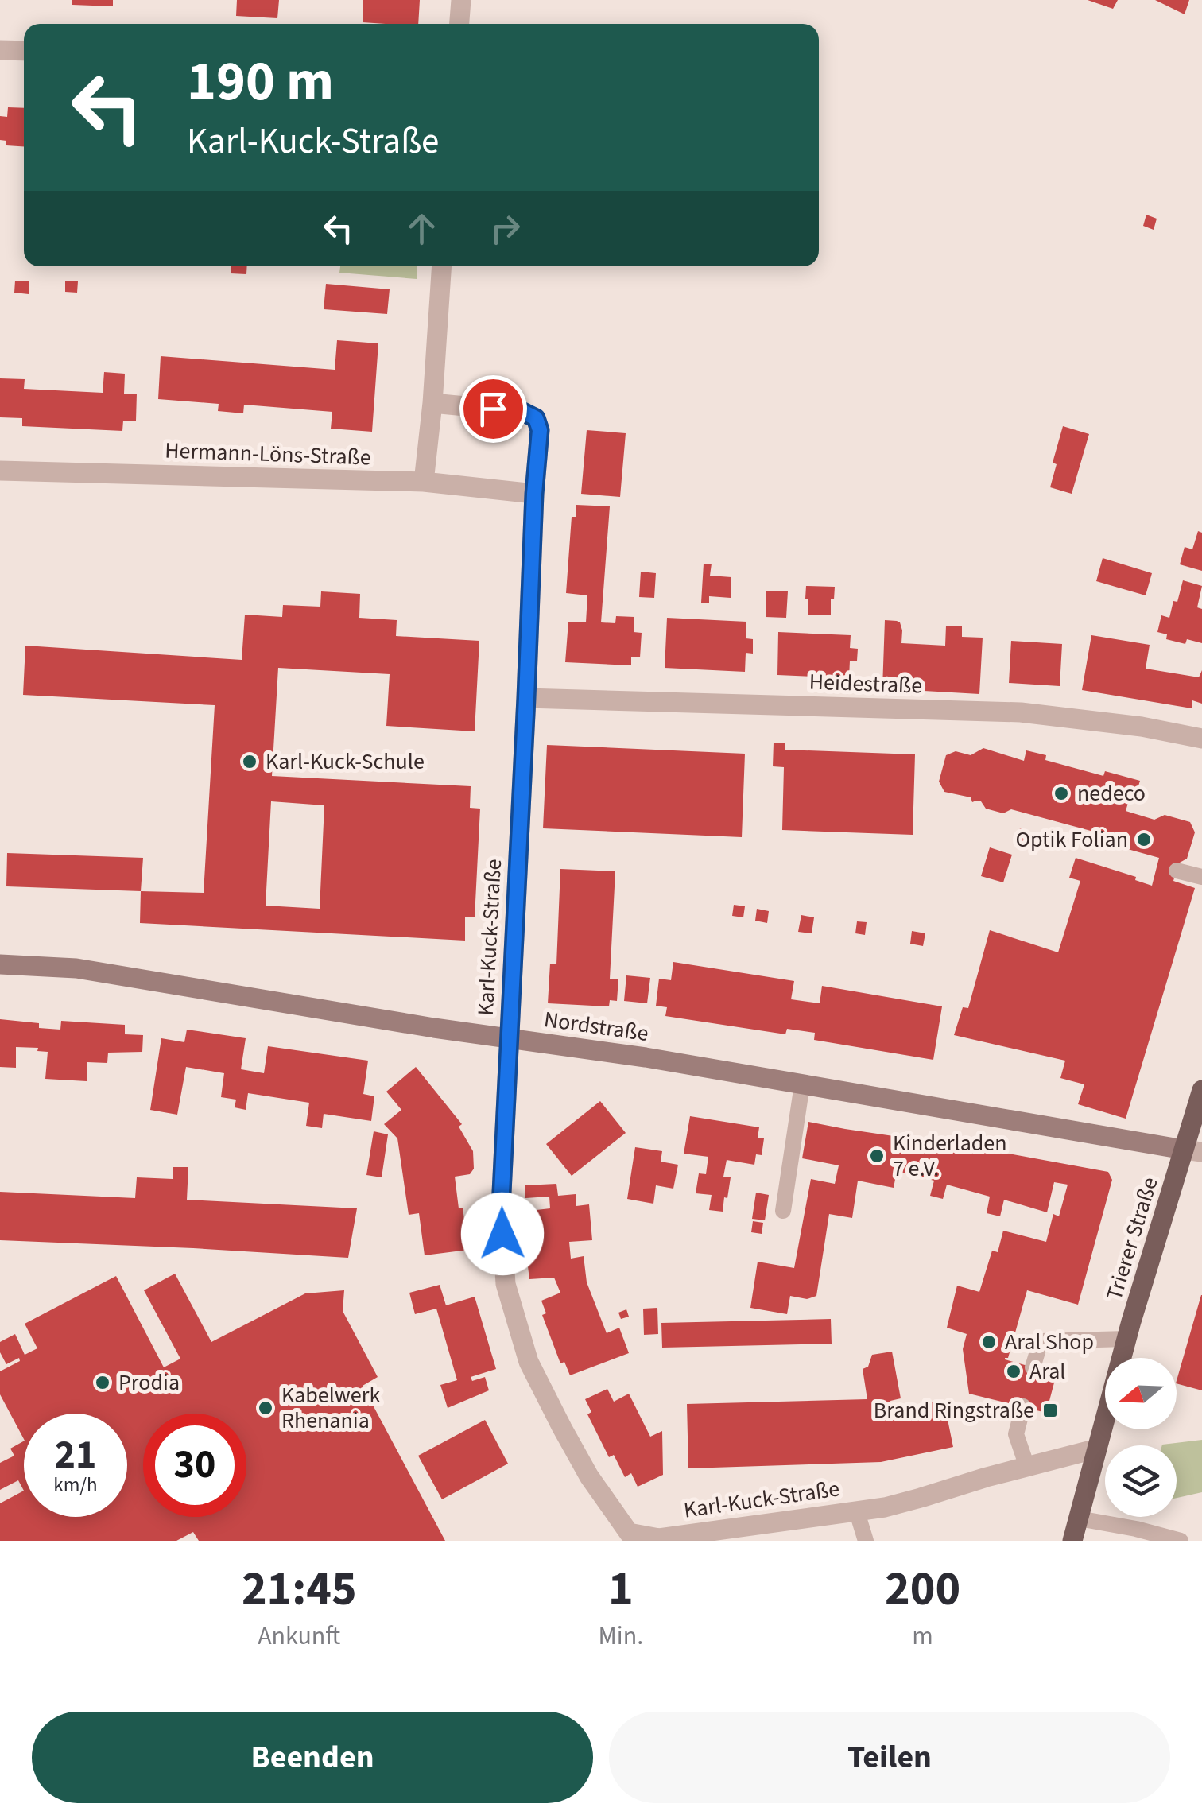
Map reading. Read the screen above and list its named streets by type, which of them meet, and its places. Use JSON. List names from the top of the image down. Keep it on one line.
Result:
{"streets":{"main road":["Trierer Straße"],"street":["Hermann-Löns-Straße","Heidestraße","Karl-Kuck-Straße","Nordstraße"]},"crossings":[["Hermann-Löns-Straße","Karl-Kuck-Straße"],["Heidestraße","Karl-Kuck-Straße"],["Karl-Kuck-Straße","Nordstraße"],["Karl-Kuck-Straße","Trierer Straße"],["Nordstraße","Trierer Straße"]],"places":{"other":["Karl-Kuck-Schule","nedeco","Optik Folian","Kinderladen 7 e.V.","Aral Shop","Aral","Prodia","Kabelwerk Rhenania"],"transit":["Brand Ringstraße"]},"north":"left","page":{"turn":["190 m","Karl-Kuck-Straße"],"speed":"21 km/h","limit":"30","eta":["21:45","Ankunft","1","Min.","200","m"],"buttons":["Beenden","Teilen"]}}
